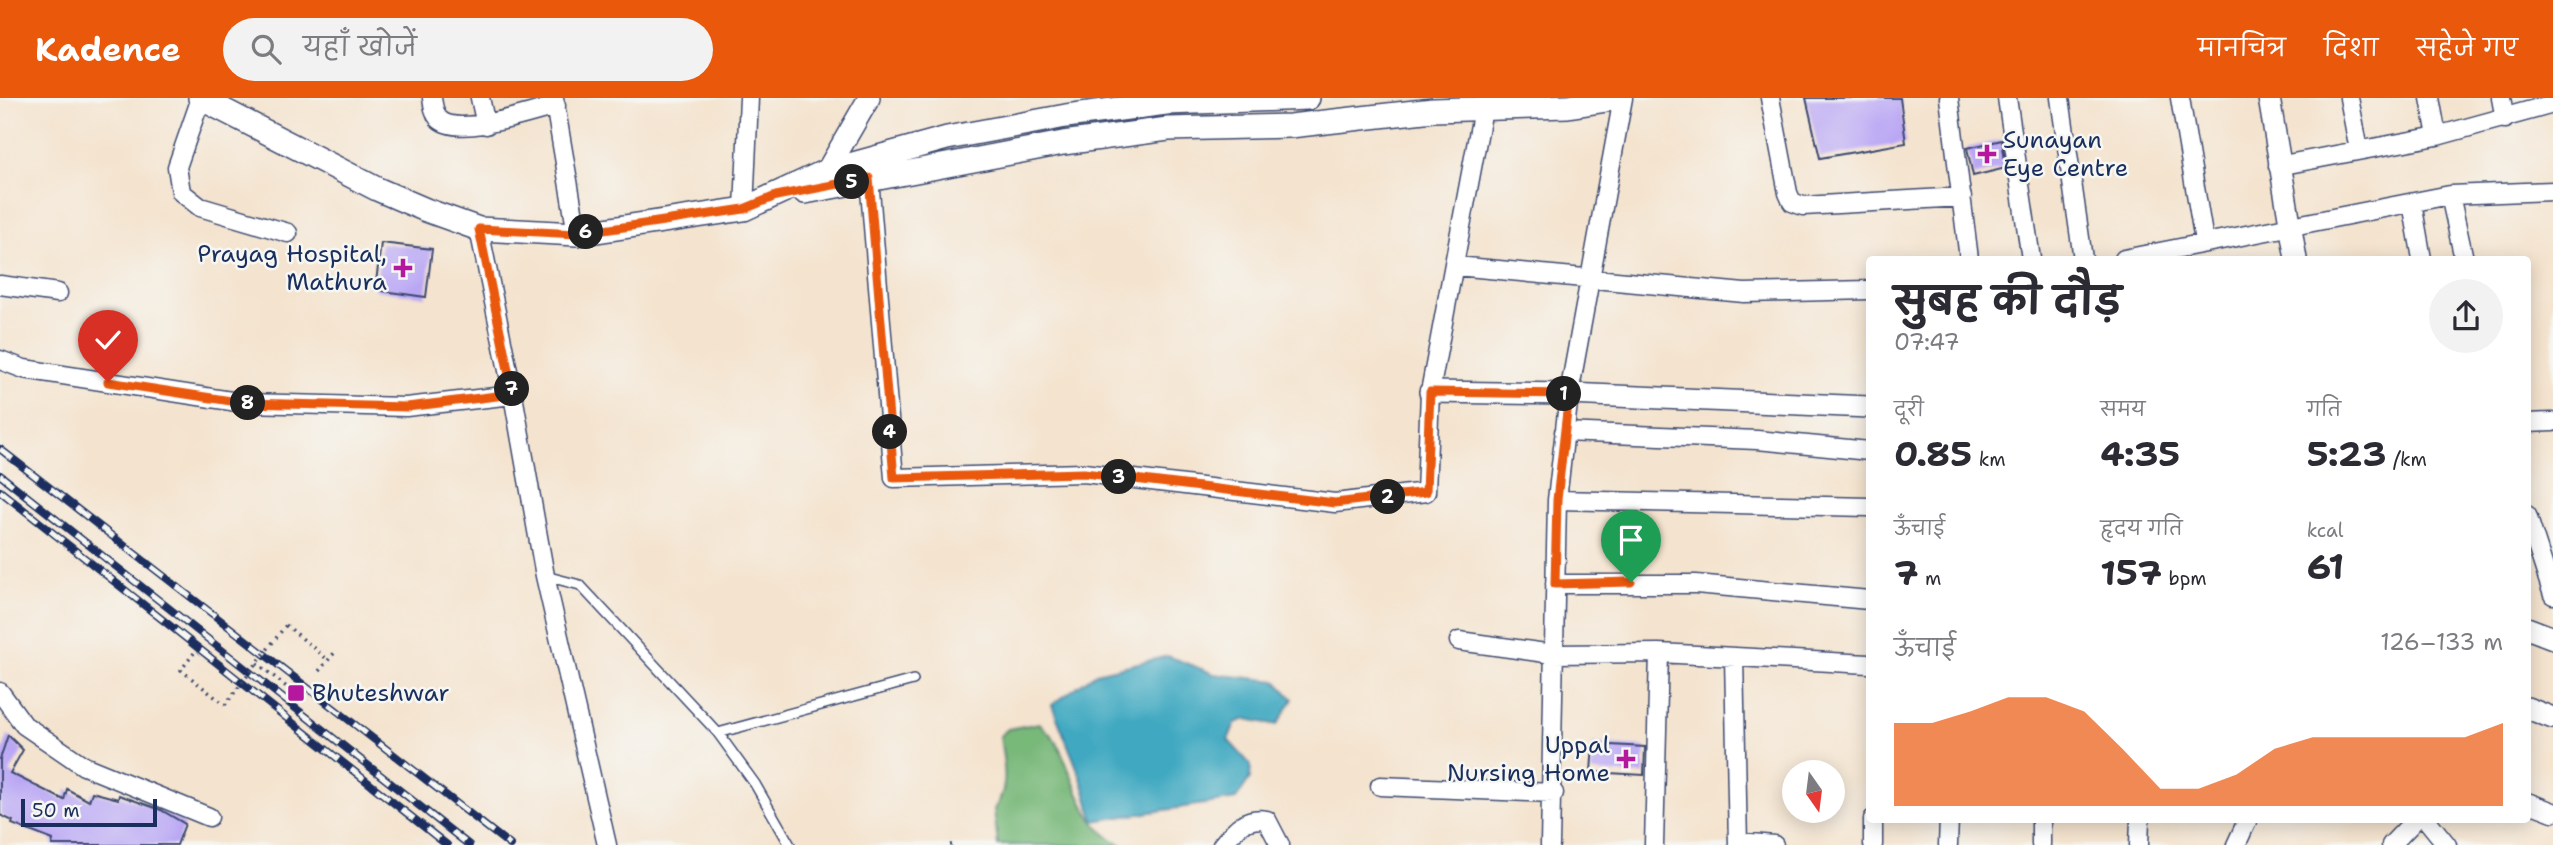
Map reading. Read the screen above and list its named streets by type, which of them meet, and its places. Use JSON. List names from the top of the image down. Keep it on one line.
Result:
{"places":{"health":["Sunayan Eye Centre","Prayag Hospital, Mathura","Uppal Nursing Home"],"transit":["Bhuteshwar"]},"scale_bar":"50 m","north":"bottom","page":{"header":"Kadence","search":"यहाँ खोजें","nav":["मानचित्र","दिशा","सहेजे गए"],"pins":["5","6","7","1","8","4","3","2"],"heading":["सुबह की दौड़","07:47"],"stats":[["दूरी","0.85 km"],["समय","4:35"],["गति","5:23 /km"],["ऊँचाई","7 m"],["हृदय गति","157 bpm"],["kcal","61"]],"chart":["ऊँचाई","126–133 m"],"scale":"50 m"}}
